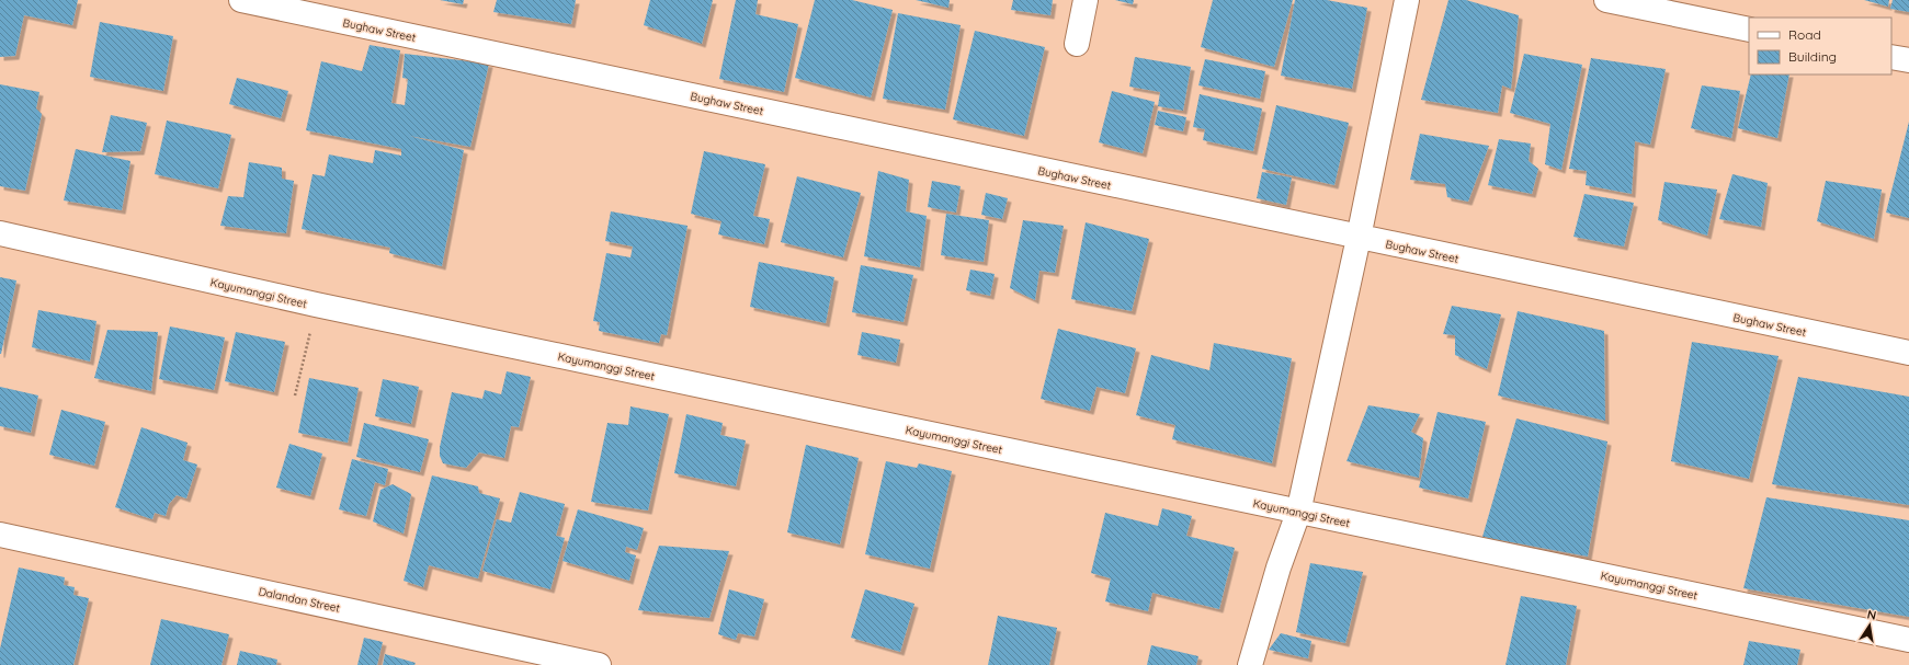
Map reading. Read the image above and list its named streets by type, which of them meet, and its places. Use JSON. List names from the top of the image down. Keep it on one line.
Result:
{"streets":{"street":["Bughaw Street","Kayumanggi Street","Dalandan Street"]},"legend":["Road","Building"],"north":"top"}
